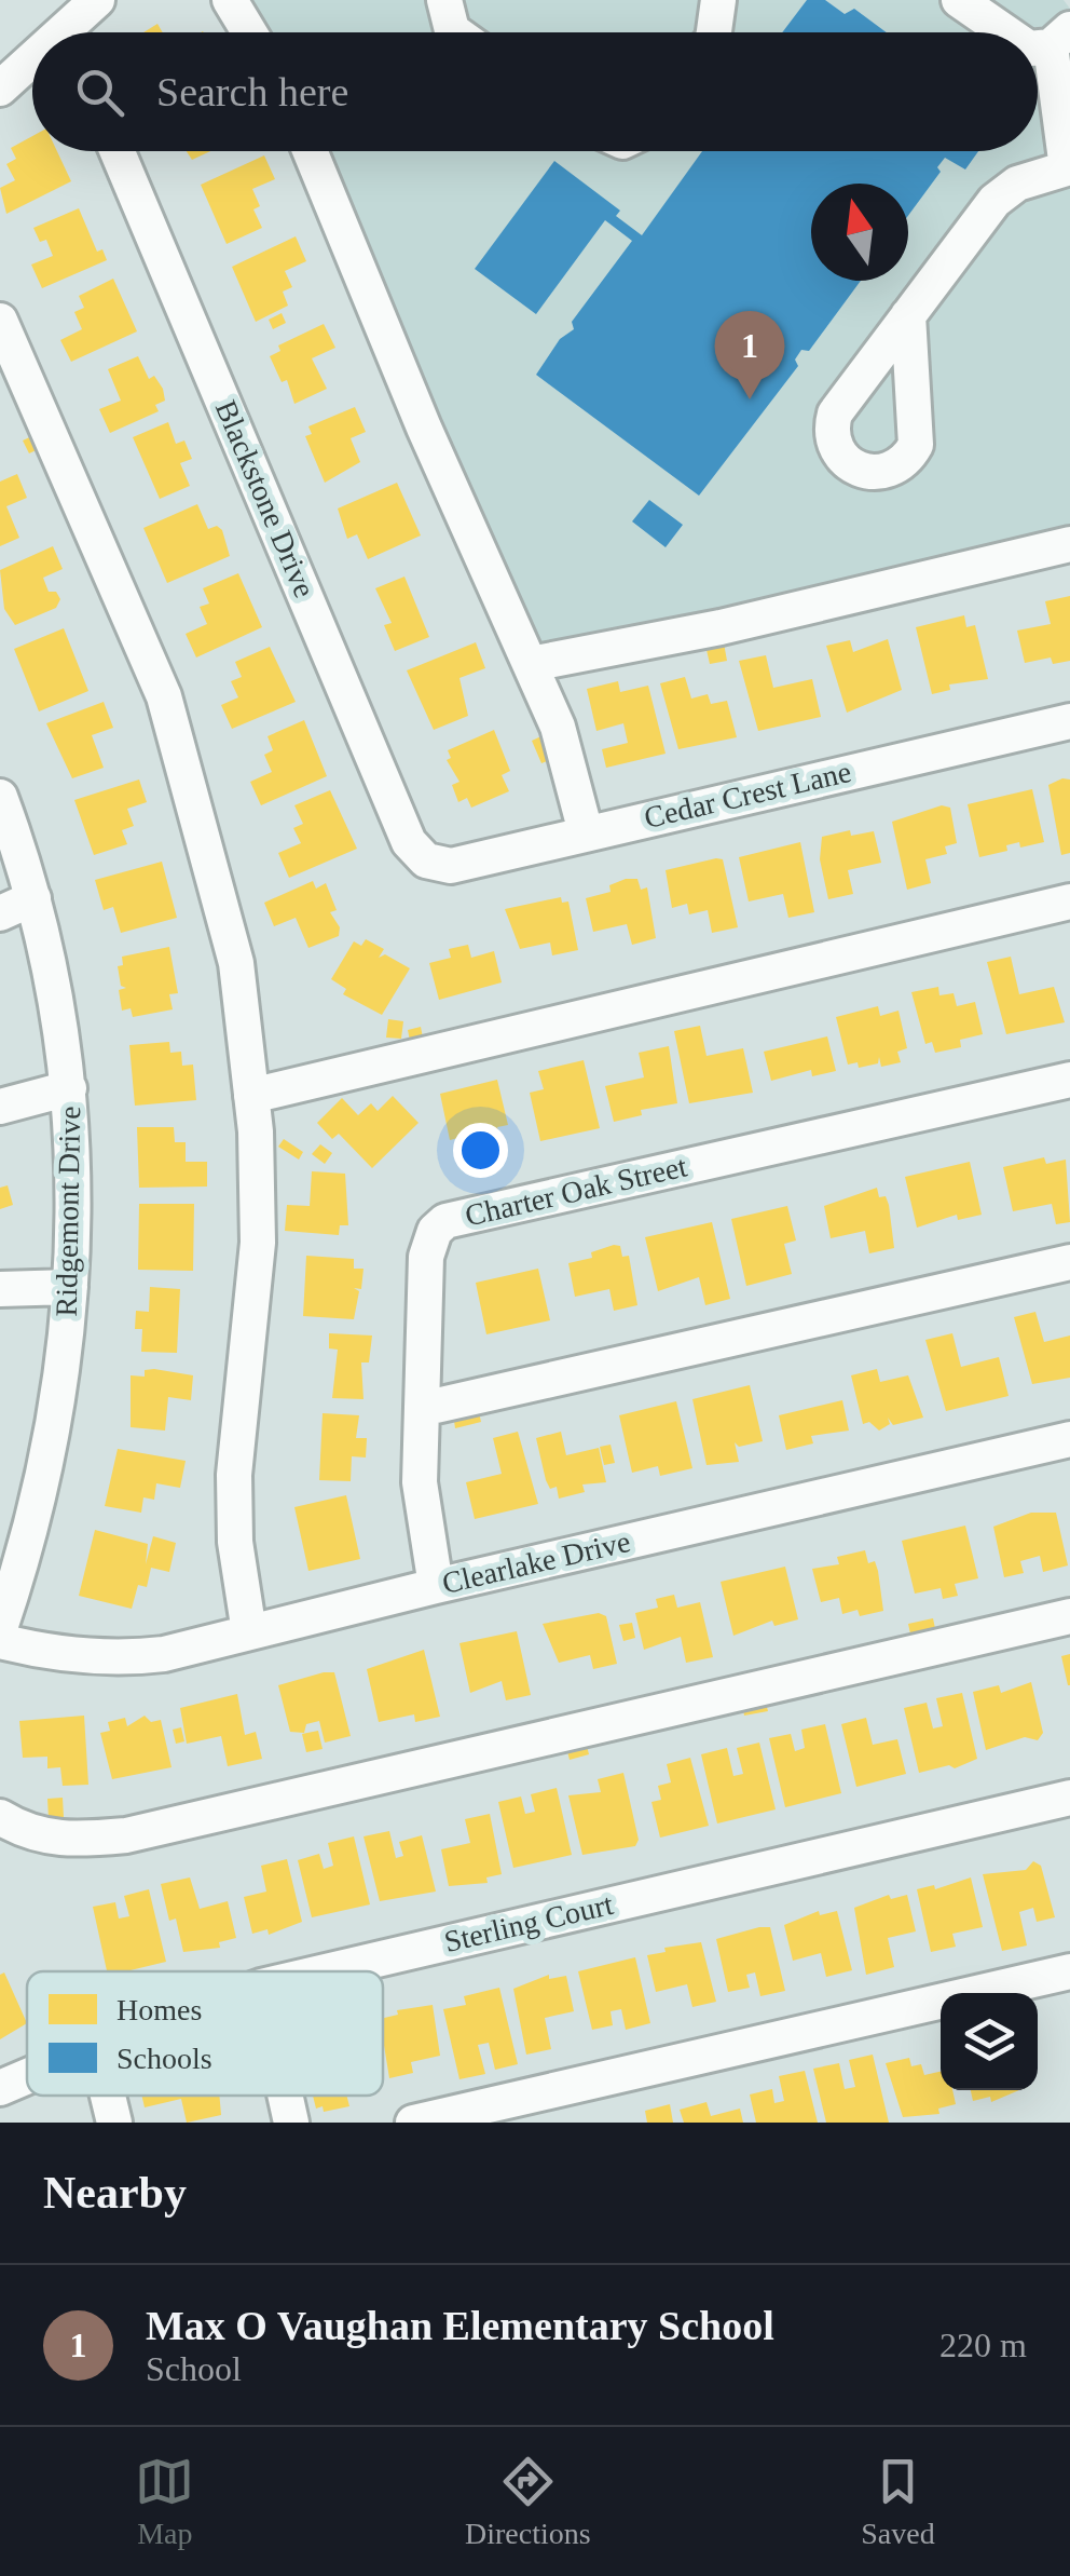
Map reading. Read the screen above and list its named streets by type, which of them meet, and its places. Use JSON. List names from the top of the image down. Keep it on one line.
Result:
{"streets":{"street":["Blackstone Drive","Cedar Crest Lane","Charter Oak Street","Ridgemont Drive","Clearlake Drive","Sterling Court"]},"crossings":[["Blackstone Drive","Cedar Crest Lane"],["Charter Oak Street","Clearlake Drive"]],"legend":["Homes","Schools"],"north":"top","page":{"search":"Search here","pins":"1","heading":"Nearby","list":[{"mark":"1","name":"Max O Vaughan Elementary School","note":"School","value":"220 m"}],"nav":["Map","Directions","Saved"]}}
